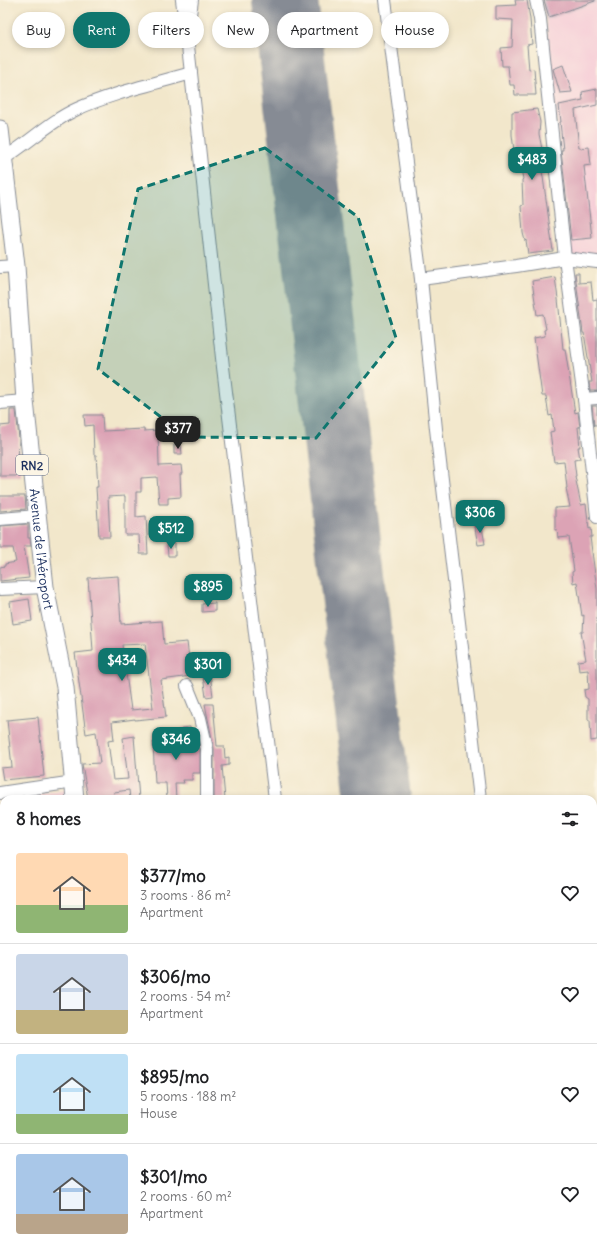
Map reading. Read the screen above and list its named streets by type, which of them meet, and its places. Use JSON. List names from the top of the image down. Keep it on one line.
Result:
{"streets":{"highway":["RN2","Avenue de l'Aéroport"]},"page":{"chip":["Buy","Rent","Filters","New","Apartment","House"],"price":["$483","$377","$306","$512","$895","$434","$301","$346"],"heading":"8 homes","list":[{"name":"$377/mo","note":"3 rooms · 86 m² · Apartment"},{"name":"$306/mo","note":"2 rooms · 54 m² · Apartment"},{"name":"$895/mo","note":"5 rooms · 188 m² · House"},{"name":"$301/mo","note":"2 rooms · 60 m² · Apartment"}]}}
